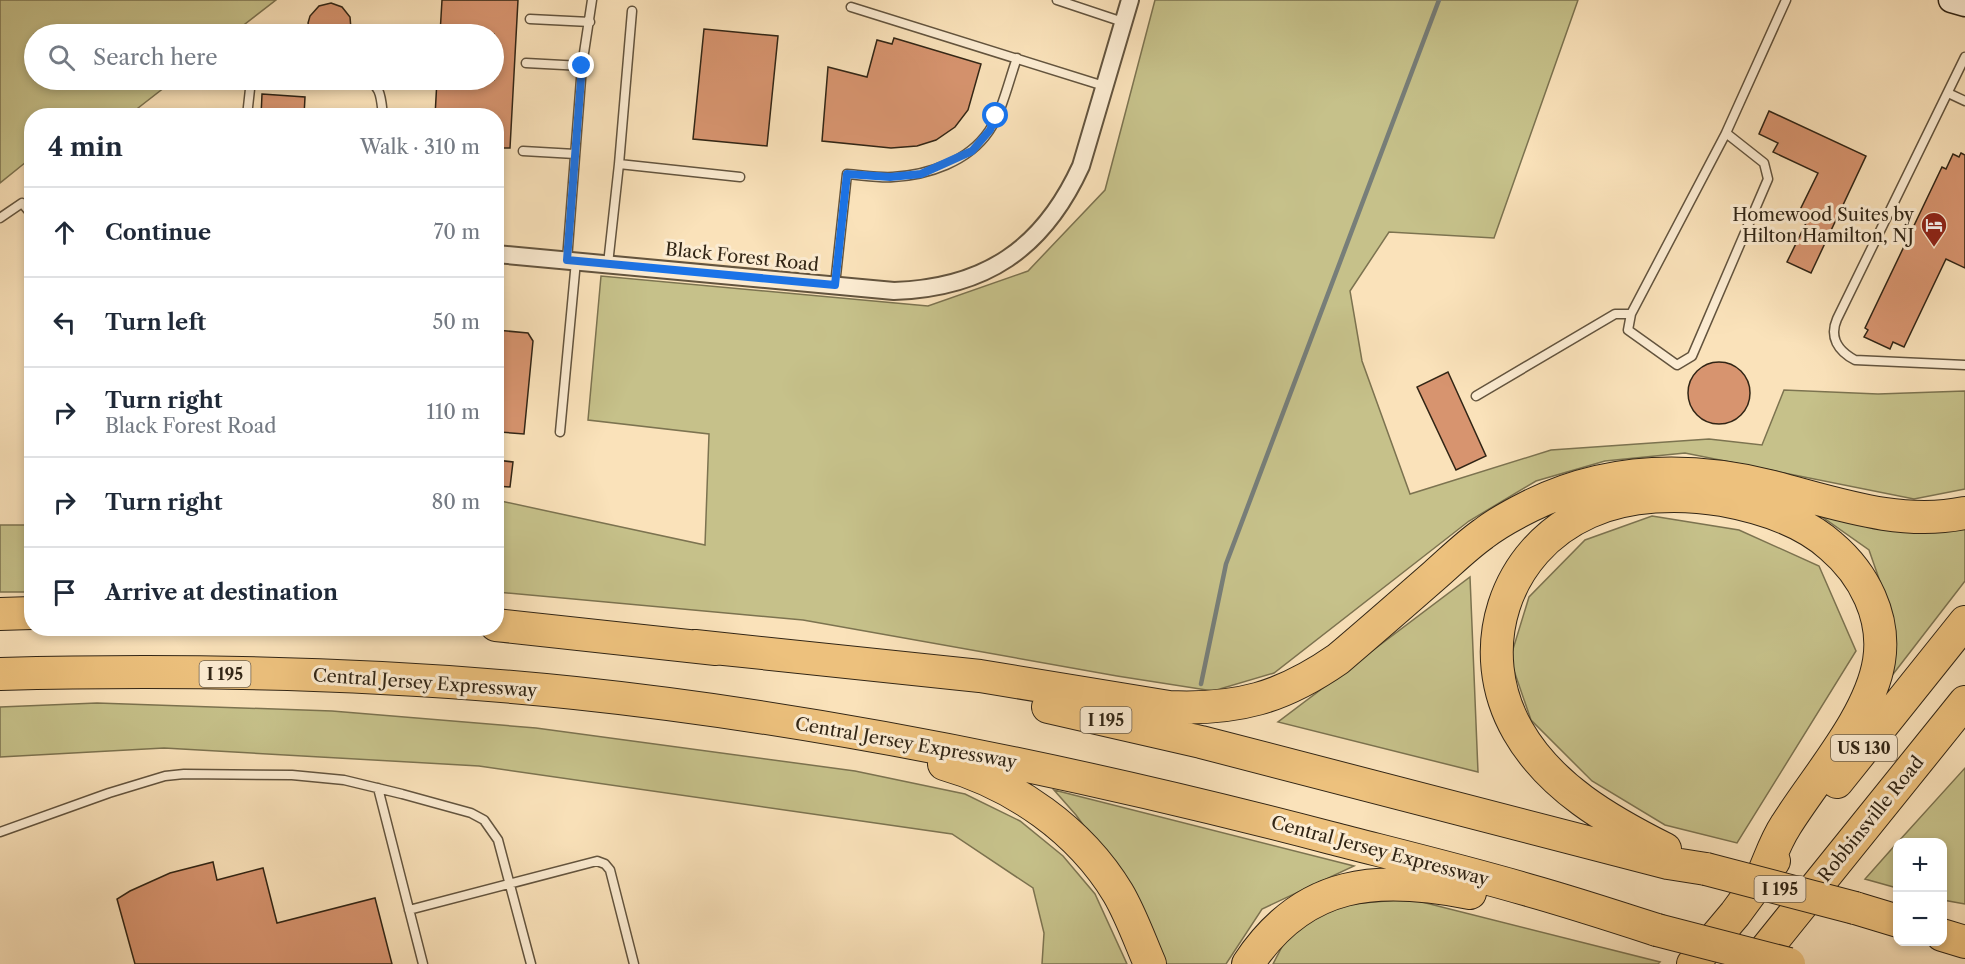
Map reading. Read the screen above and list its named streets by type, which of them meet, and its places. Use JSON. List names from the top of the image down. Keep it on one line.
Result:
{"streets":{"highway":["I 195","Central Jersey Expressway","US 130","Robbinsville Road"],"street":["Black Forest Road"]},"places":{"hotel":["Homewood Suites by Hilton Hamilton, NJ"]},"page":{"search":"Search here","heading":["4 min","Walk · 310 m"],"list":[["Continue","70 m"],["Turn left","50 m"],["Turn right","Black Forest Road","110 m"],["Turn right","80 m"],"Arrive at destination"],"map_buttons":["+","−"]}}
